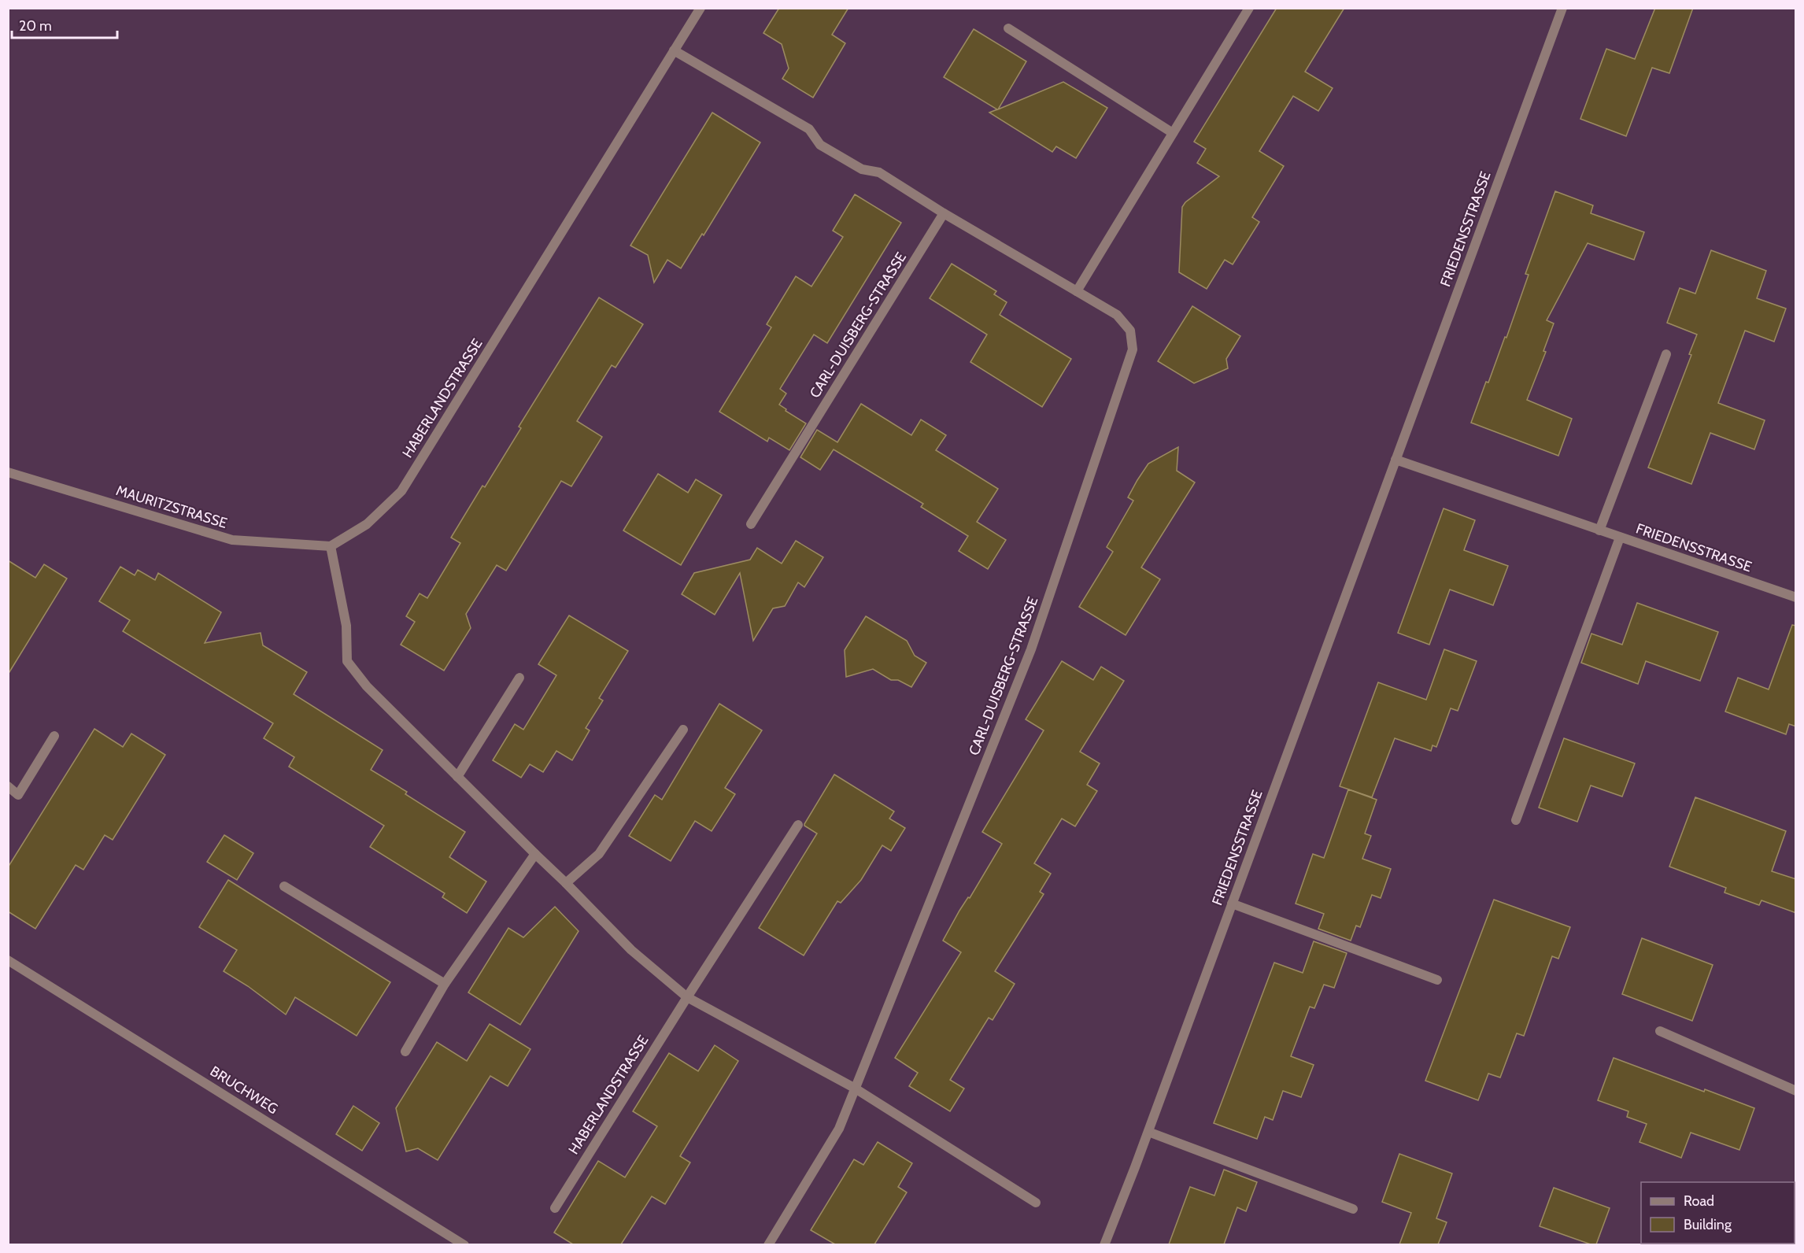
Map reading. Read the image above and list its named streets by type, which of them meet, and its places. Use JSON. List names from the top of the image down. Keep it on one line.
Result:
{"streets":{"street":["FRIEDENSSTRASSE","CARL-DUISBERG-STRASSE","HABERLANDSTRASSE","MAURITZSTRASSE","BRUCHWEG"]},"crossings":[["CARL-DUISBERG-STRASSE","HABERLANDSTRASSE"],["HABERLANDSTRASSE","MAURITZSTRASSE"]],"legend":["Road","Building"],"scale_bar":"20 m"}
